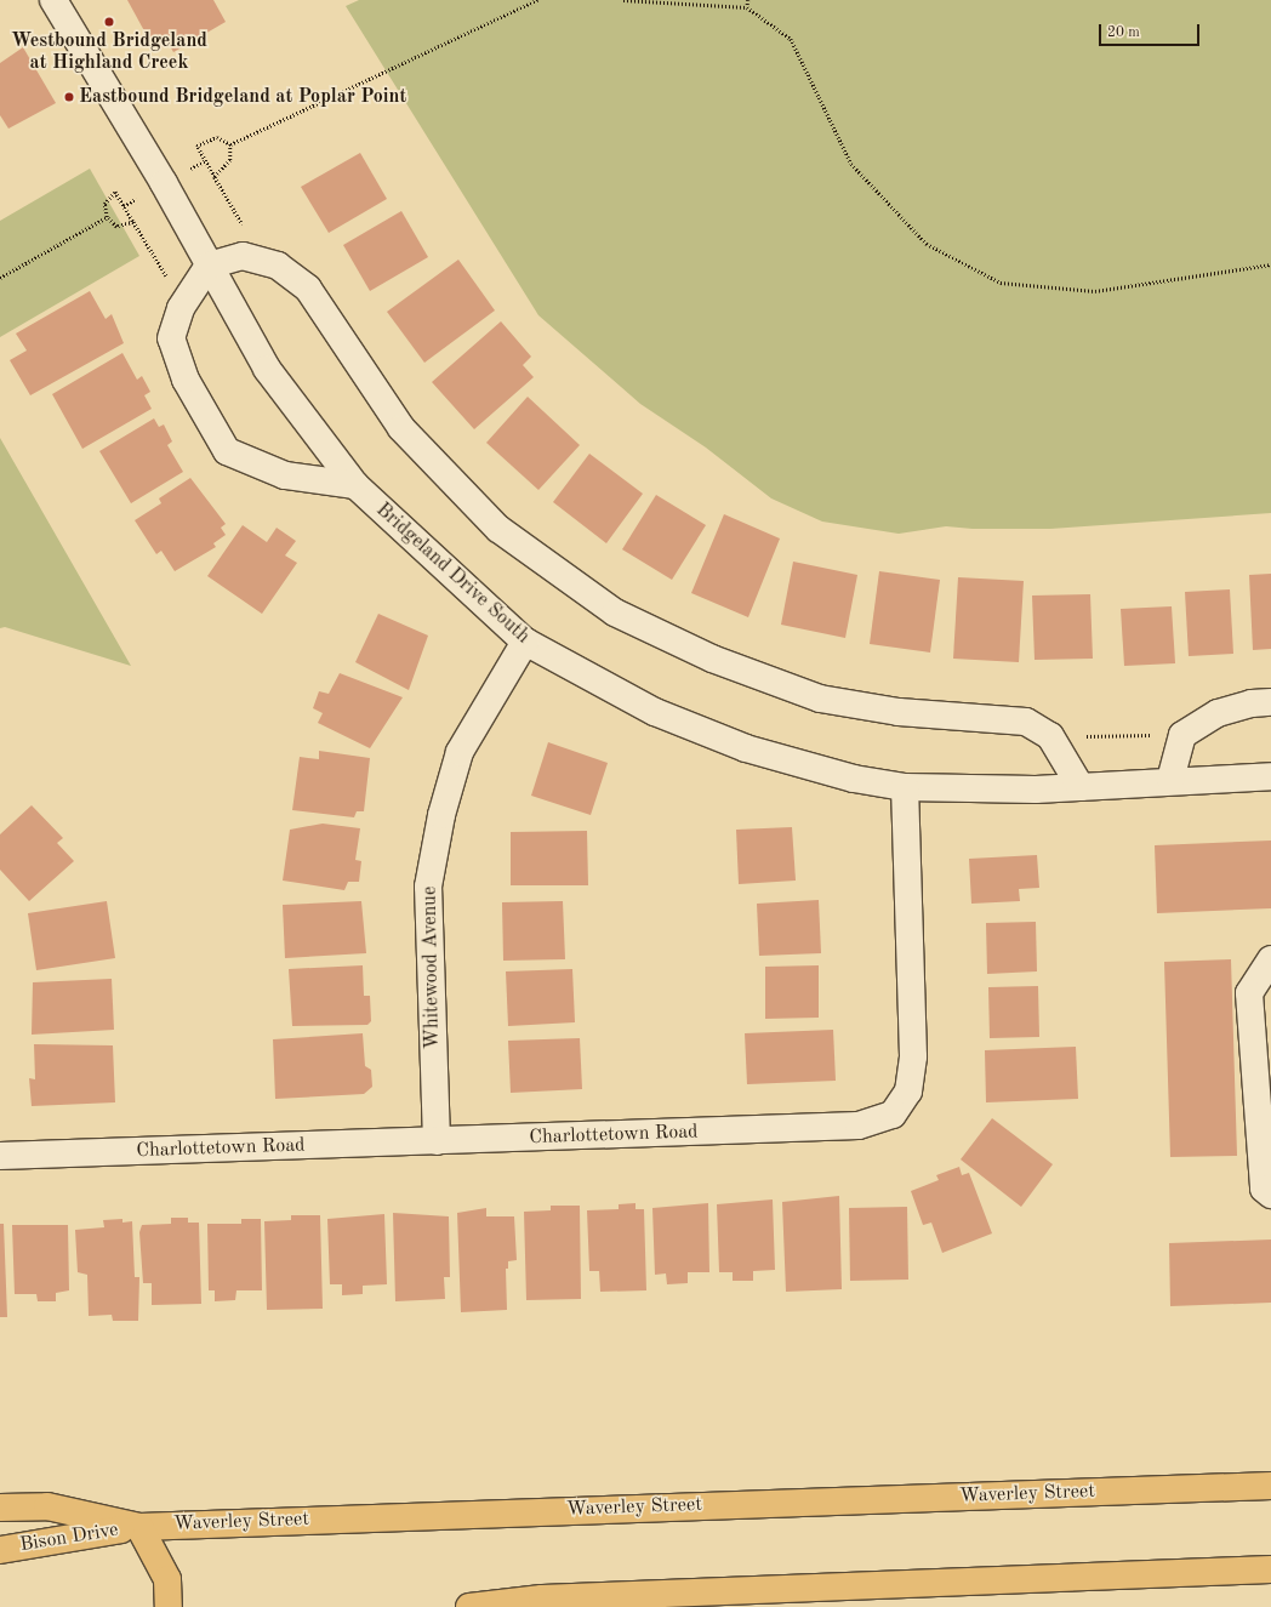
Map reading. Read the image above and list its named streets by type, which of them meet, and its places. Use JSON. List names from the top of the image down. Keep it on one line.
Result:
{"streets":{"main road":["Waverley Street","Bison Drive"],"street":["Bridgeland Drive South","Whitewood Avenue","Charlottetown Road"]},"crossings":[["Bridgeland Drive South","Whitewood Avenue"],["Bridgeland Drive South","Charlottetown Road"],["Whitewood Avenue","Charlottetown Road"],["Waverley Street","Bison Drive"]],"places":["Westbound Bridgeland at Highland Creek","Eastbound Bridgeland at Poplar Point"],"scale_bar":"20 m"}
